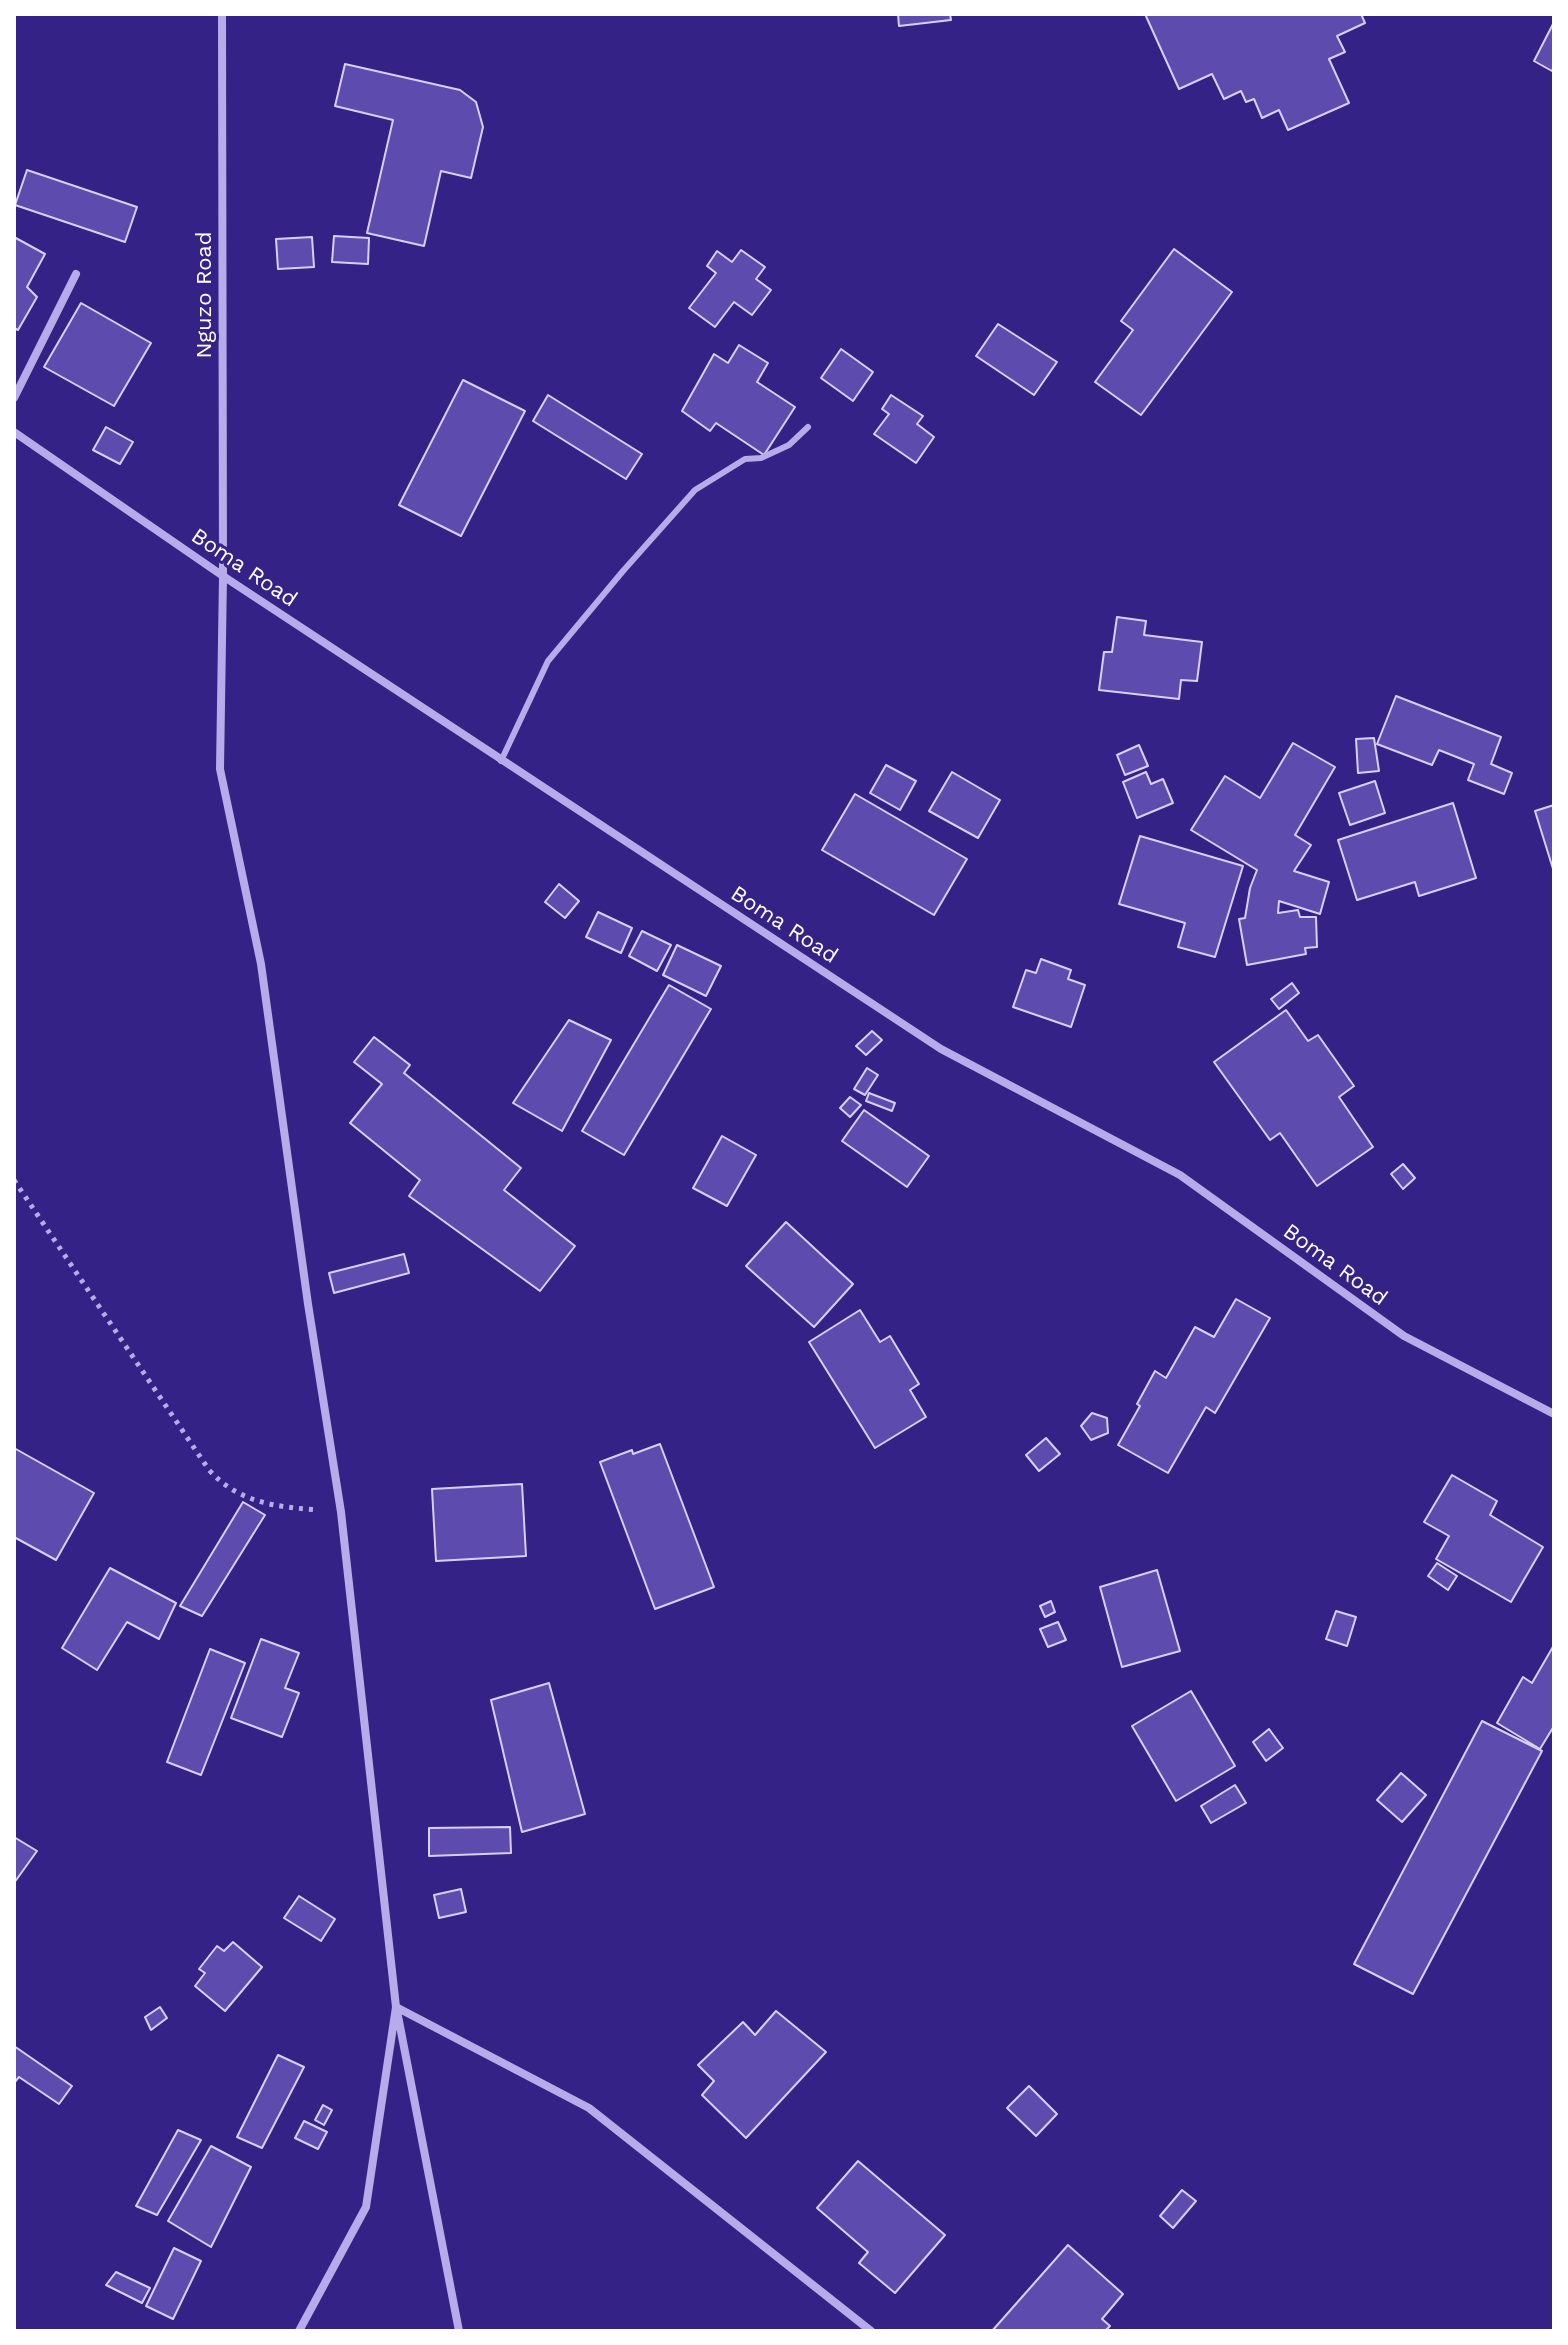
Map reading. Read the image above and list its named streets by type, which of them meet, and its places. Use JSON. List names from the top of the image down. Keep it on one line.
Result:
{"streets":{"street":["Nguzo Road","Boma Road"]},"crossings":[["Nguzo Road","Boma Road"]]}
